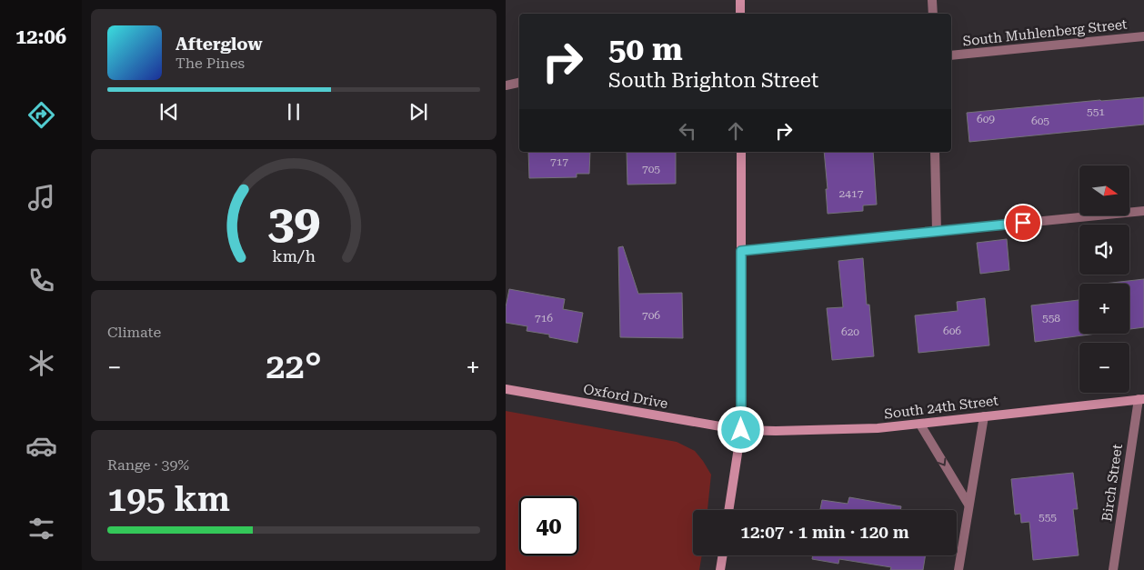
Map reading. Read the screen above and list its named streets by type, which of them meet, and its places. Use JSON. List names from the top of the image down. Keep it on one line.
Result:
{"streets":{"main road":["Oxford Drive","South 24th Street"],"street":["South Muhlenberg Street","Birch Street"]},"crossings":[["Oxford Drive","South 24th Street"],["South 24th Street","Birch Street"]],"house_numbers":["551","609","605","717","705","2417","706","716","558","606","620","555"],"north":"right","page":{"tabs":"12:06","turn":["50 m","South Brighton Street"],"song":["Afterglow","The Pines"],"map_buttons":["+","−"],"tile":["Climate",["Range · 39%","195 km"]],"heat":["−","22°","+"],"limit":"40","trip":"12:07 · 1 min · 120 m","gauge":["39","km/h"]}}
